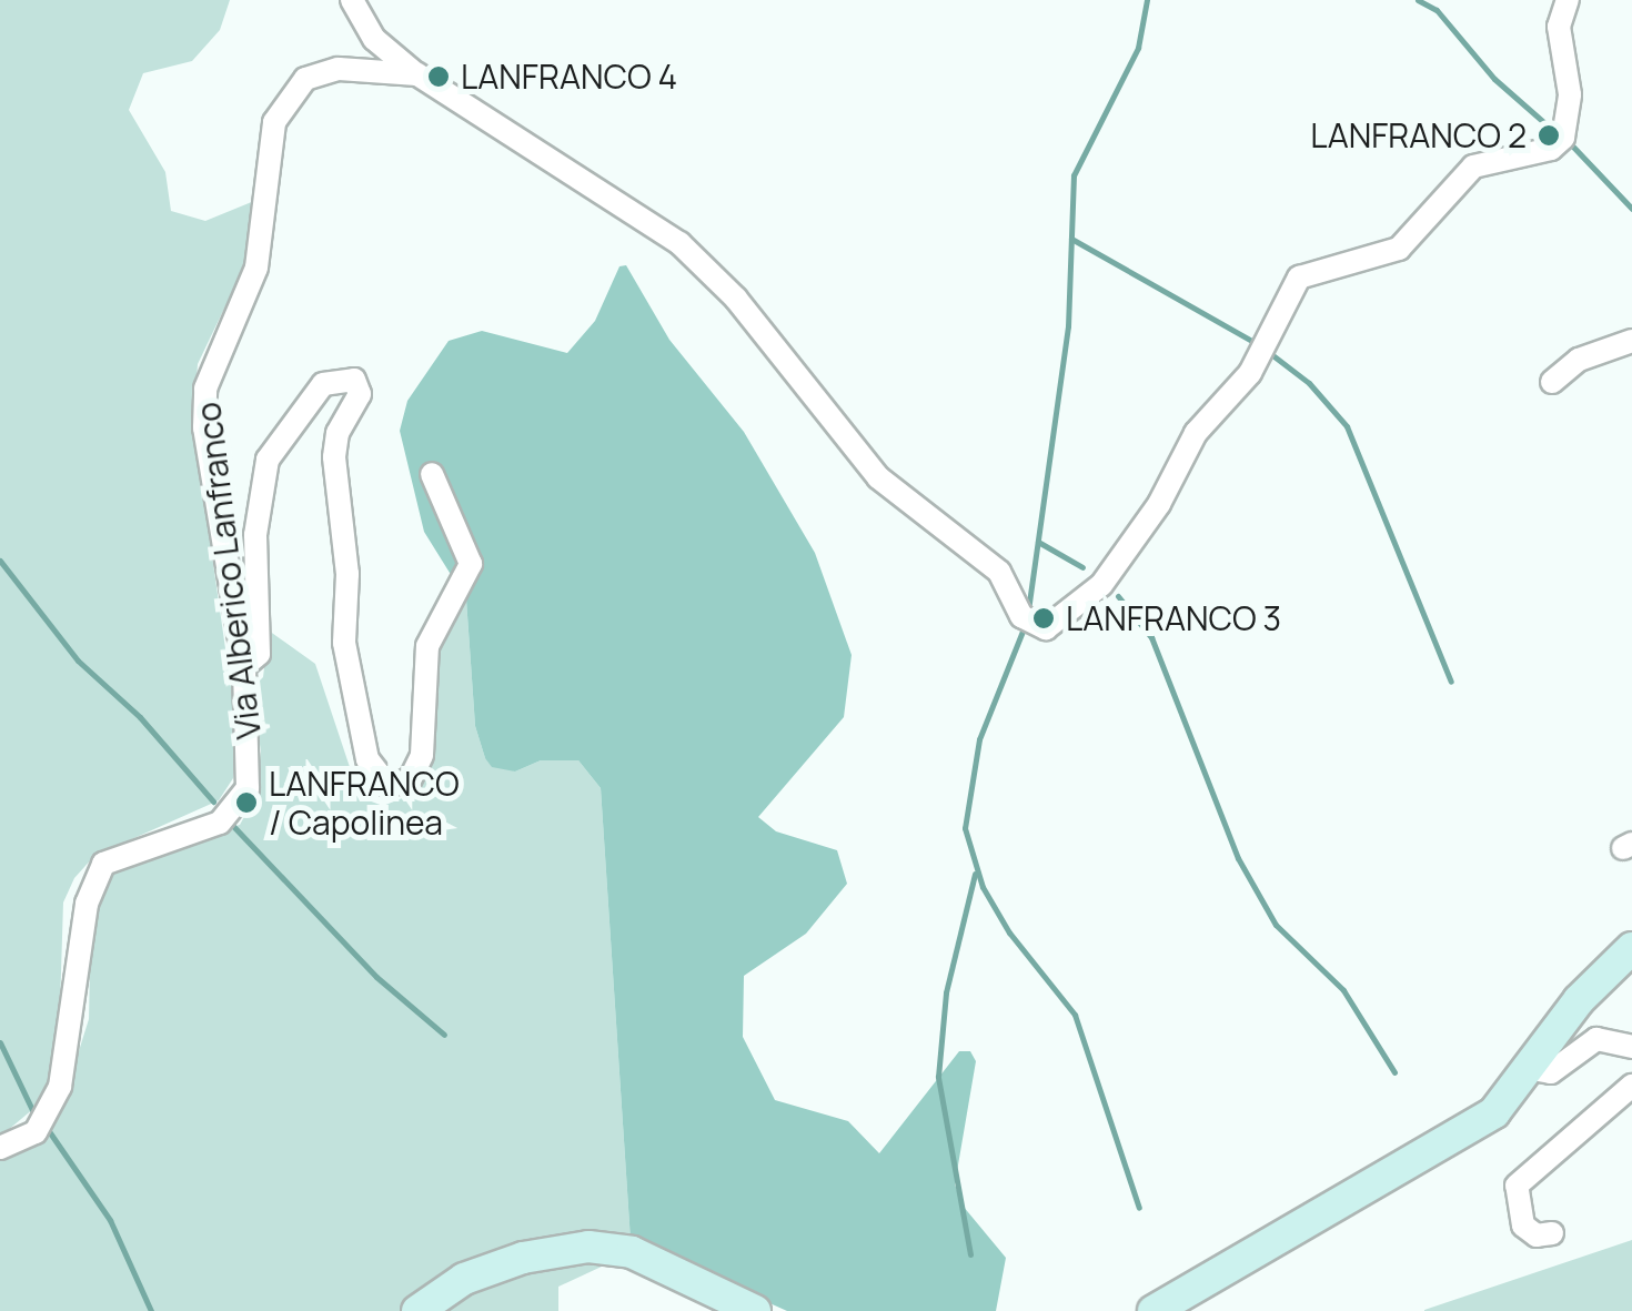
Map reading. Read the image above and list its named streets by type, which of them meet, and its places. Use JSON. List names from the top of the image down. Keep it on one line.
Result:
{"streets":{"street":["Via Alberico Lanfranco"]},"places":["LANFRANCO 4","LANFRANCO 2","LANFRANCO 3","LANFRANCO / Capolinea"]}
